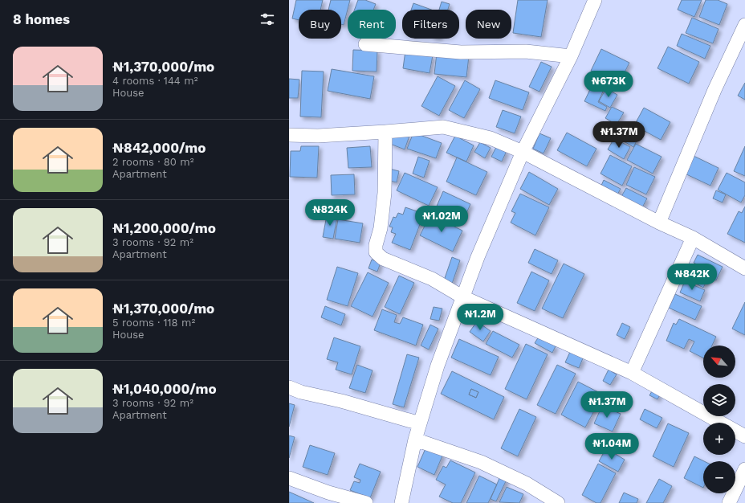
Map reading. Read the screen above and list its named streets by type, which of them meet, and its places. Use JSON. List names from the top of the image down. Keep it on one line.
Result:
{"north":"top left","page":{"heading":"8 homes","chip":["Buy","Rent","Filters","New"],"list":[{"name":"₦1,370,000/mo","note":"4 rooms · 144 m² · House"},{"name":"₦842,000/mo","note":"2 rooms · 80 m² · Apartment"},{"name":"₦1,200,000/mo","note":"3 rooms · 92 m² · Apartment"},{"name":"₦1,370,000/mo","note":"5 rooms · 118 m² · House"},{"name":"₦1,040,000/mo","note":"3 rooms · 92 m² · Apartment"}],"price":["₦673K","₦1.37M","₦824K","₦1.02M","₦842K","₦1.2M","₦1.37M","₦1.04M"],"map_buttons":["+","−"]}}
